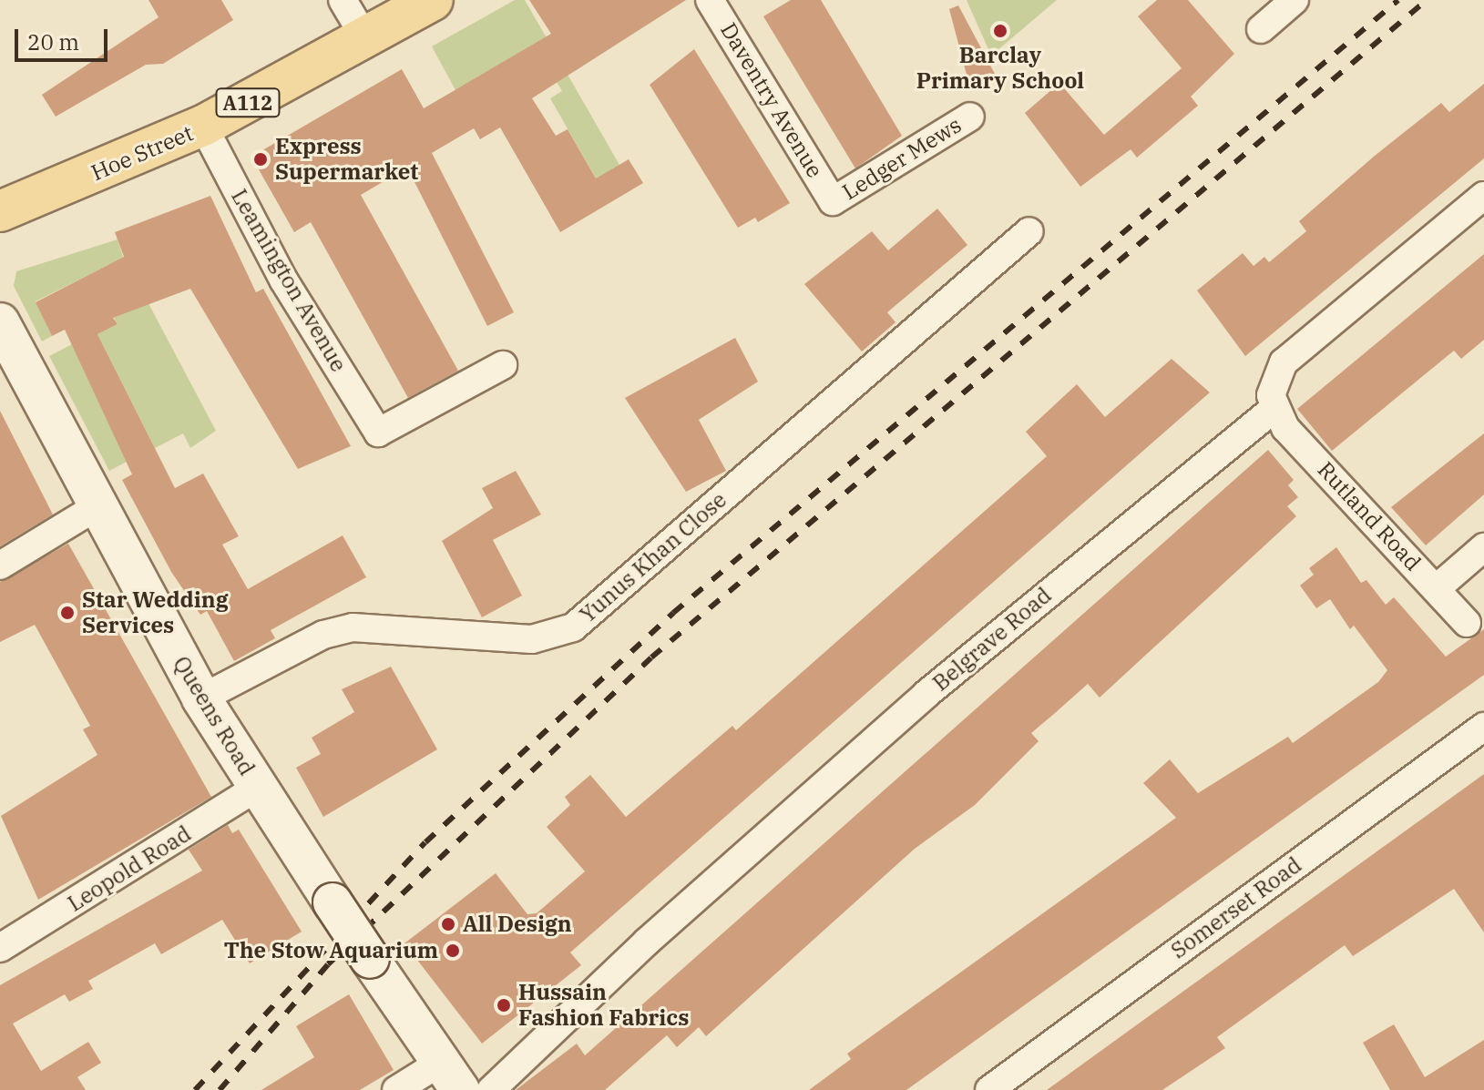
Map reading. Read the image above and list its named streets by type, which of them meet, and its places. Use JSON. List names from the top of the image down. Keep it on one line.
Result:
{"streets":{"main road":["A112","Hoe Street"],"street":["Daventry Avenue","Ledger Mews","Leamington Avenue","Rutland Road","Yunus Khan Close","Belgrave Road","Queens Road","Leopold Road","Somerset Road"]},"crossings":[["Daventry Avenue","Ledger Mews"],["Hoe Street","Leamington Avenue"],["Rutland Road","Belgrave Road"],["Yunus Khan Close","Queens Road"],["Queens Road","Leopold Road"]],"places":["Barclay Primary School","Express Supermarket","Star Wedding Services","All Design","The Stow Aquarium","Hussain Fashion Fabrics"],"scale_bar":"20 m"}
